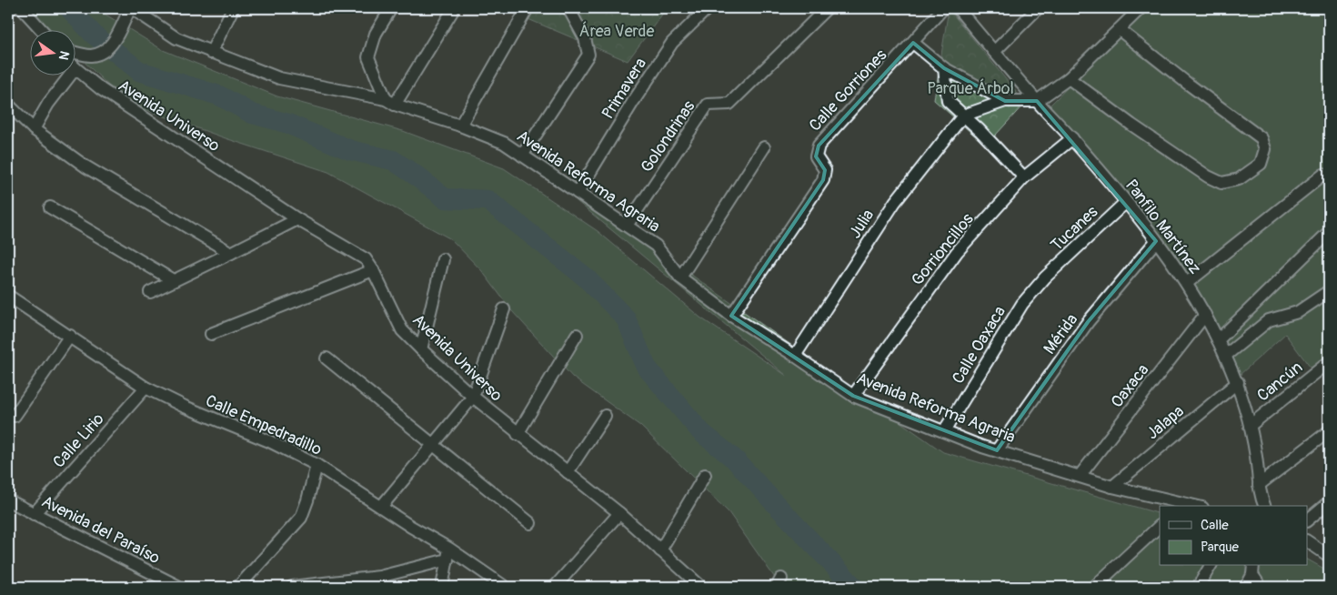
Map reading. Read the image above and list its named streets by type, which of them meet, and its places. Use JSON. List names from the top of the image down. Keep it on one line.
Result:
{"streets":{"street":["Primavera","Calle Gorriones","Avenida Universo","Golondrinas","Avenida Reforma Agraria","Julia","Panfilo Martínez","Tucanes","Gorrioncillos","Mérida","Calle Oaxaca","Cancún","Oaxaca","Jalapa","Calle Empedradillo","Calle Lirio","Avenida del Paraíso"]},"crossings":[["Primavera","Avenida Reforma Agraria"],["Calle Gorriones","Avenida Reforma Agraria"],["Golondrinas","Avenida Reforma Agraria"],["Avenida Reforma Agraria","Julia"],["Avenida Reforma Agraria","Gorrioncillos"],["Avenida Reforma Agraria","Mérida"],["Avenida Reforma Agraria","Calle Oaxaca"],["Avenida Reforma Agraria","Oaxaca"],["Avenida Reforma Agraria","Jalapa"],["Panfilo Martínez","Tucanes"],["Panfilo Martínez","Gorrioncillos"],["Panfilo Martínez","Mérida"],["Panfilo Martínez","Cancún"],["Panfilo Martínez","Oaxaca"],["Panfilo Martínez","Jalapa"],["Tucanes","Calle Oaxaca"],["Calle Empedradillo","Calle Lirio"],["Calle Lirio","Avenida del Paraíso"]],"parks":["Área Verde","Parque Árbol"],"legend":["Calle","Parque"],"north":"right"}
